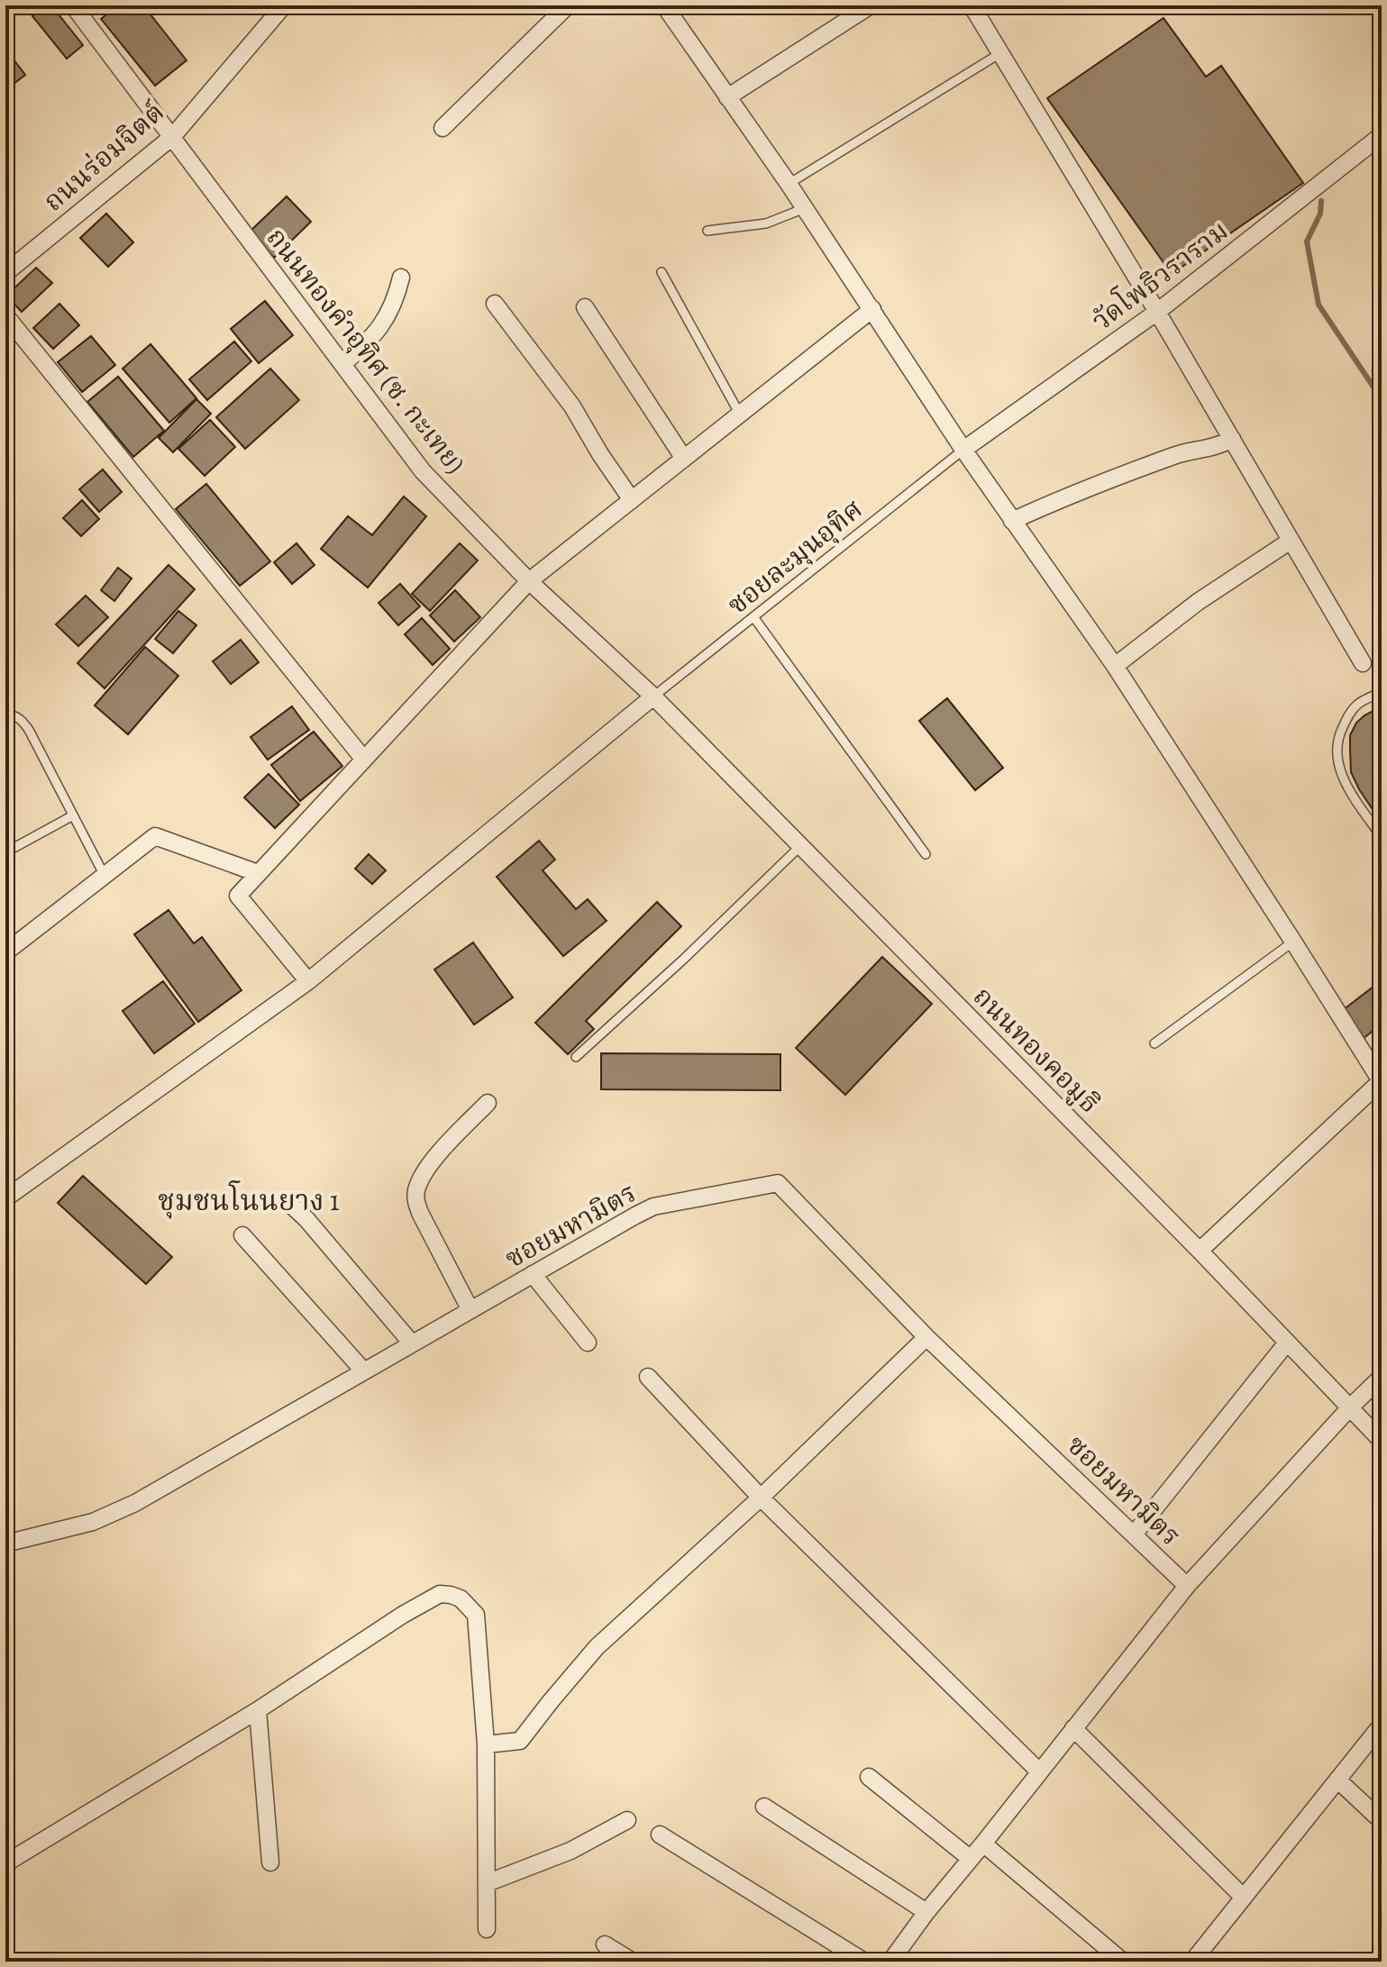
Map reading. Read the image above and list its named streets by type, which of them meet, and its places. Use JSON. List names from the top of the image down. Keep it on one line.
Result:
{"streets":{"street":["ถนนร่อมจิตต์","วัดโพธิวราราม","ถนนทองคำอุทิศ (ซ. กะเทย)","ถนนทองคอมูธิ","ซอยมหามิตร"],"lane":["ซอยละมุนอุทิศ"]},"crossings":[["ถนนร่อมจิตต์","ถนนทองคำอุทิศ (ซ. กะเทย)"],["วัดโพธิวราราม","ซอยละมุนอุทิศ"],["ถนนทองคำอุทิศ (ซ. กะเทย)","ซอยละมุนอุทิศ"],["ถนนทองคำอุทิศ (ซ. กะเทย)","ถนนทองคอมูธิ"],["ซอยละมุนอุทิศ","ถนนทองคอมูธิ"]],"districts":["ชุมชนโนนยาง 1"]}
